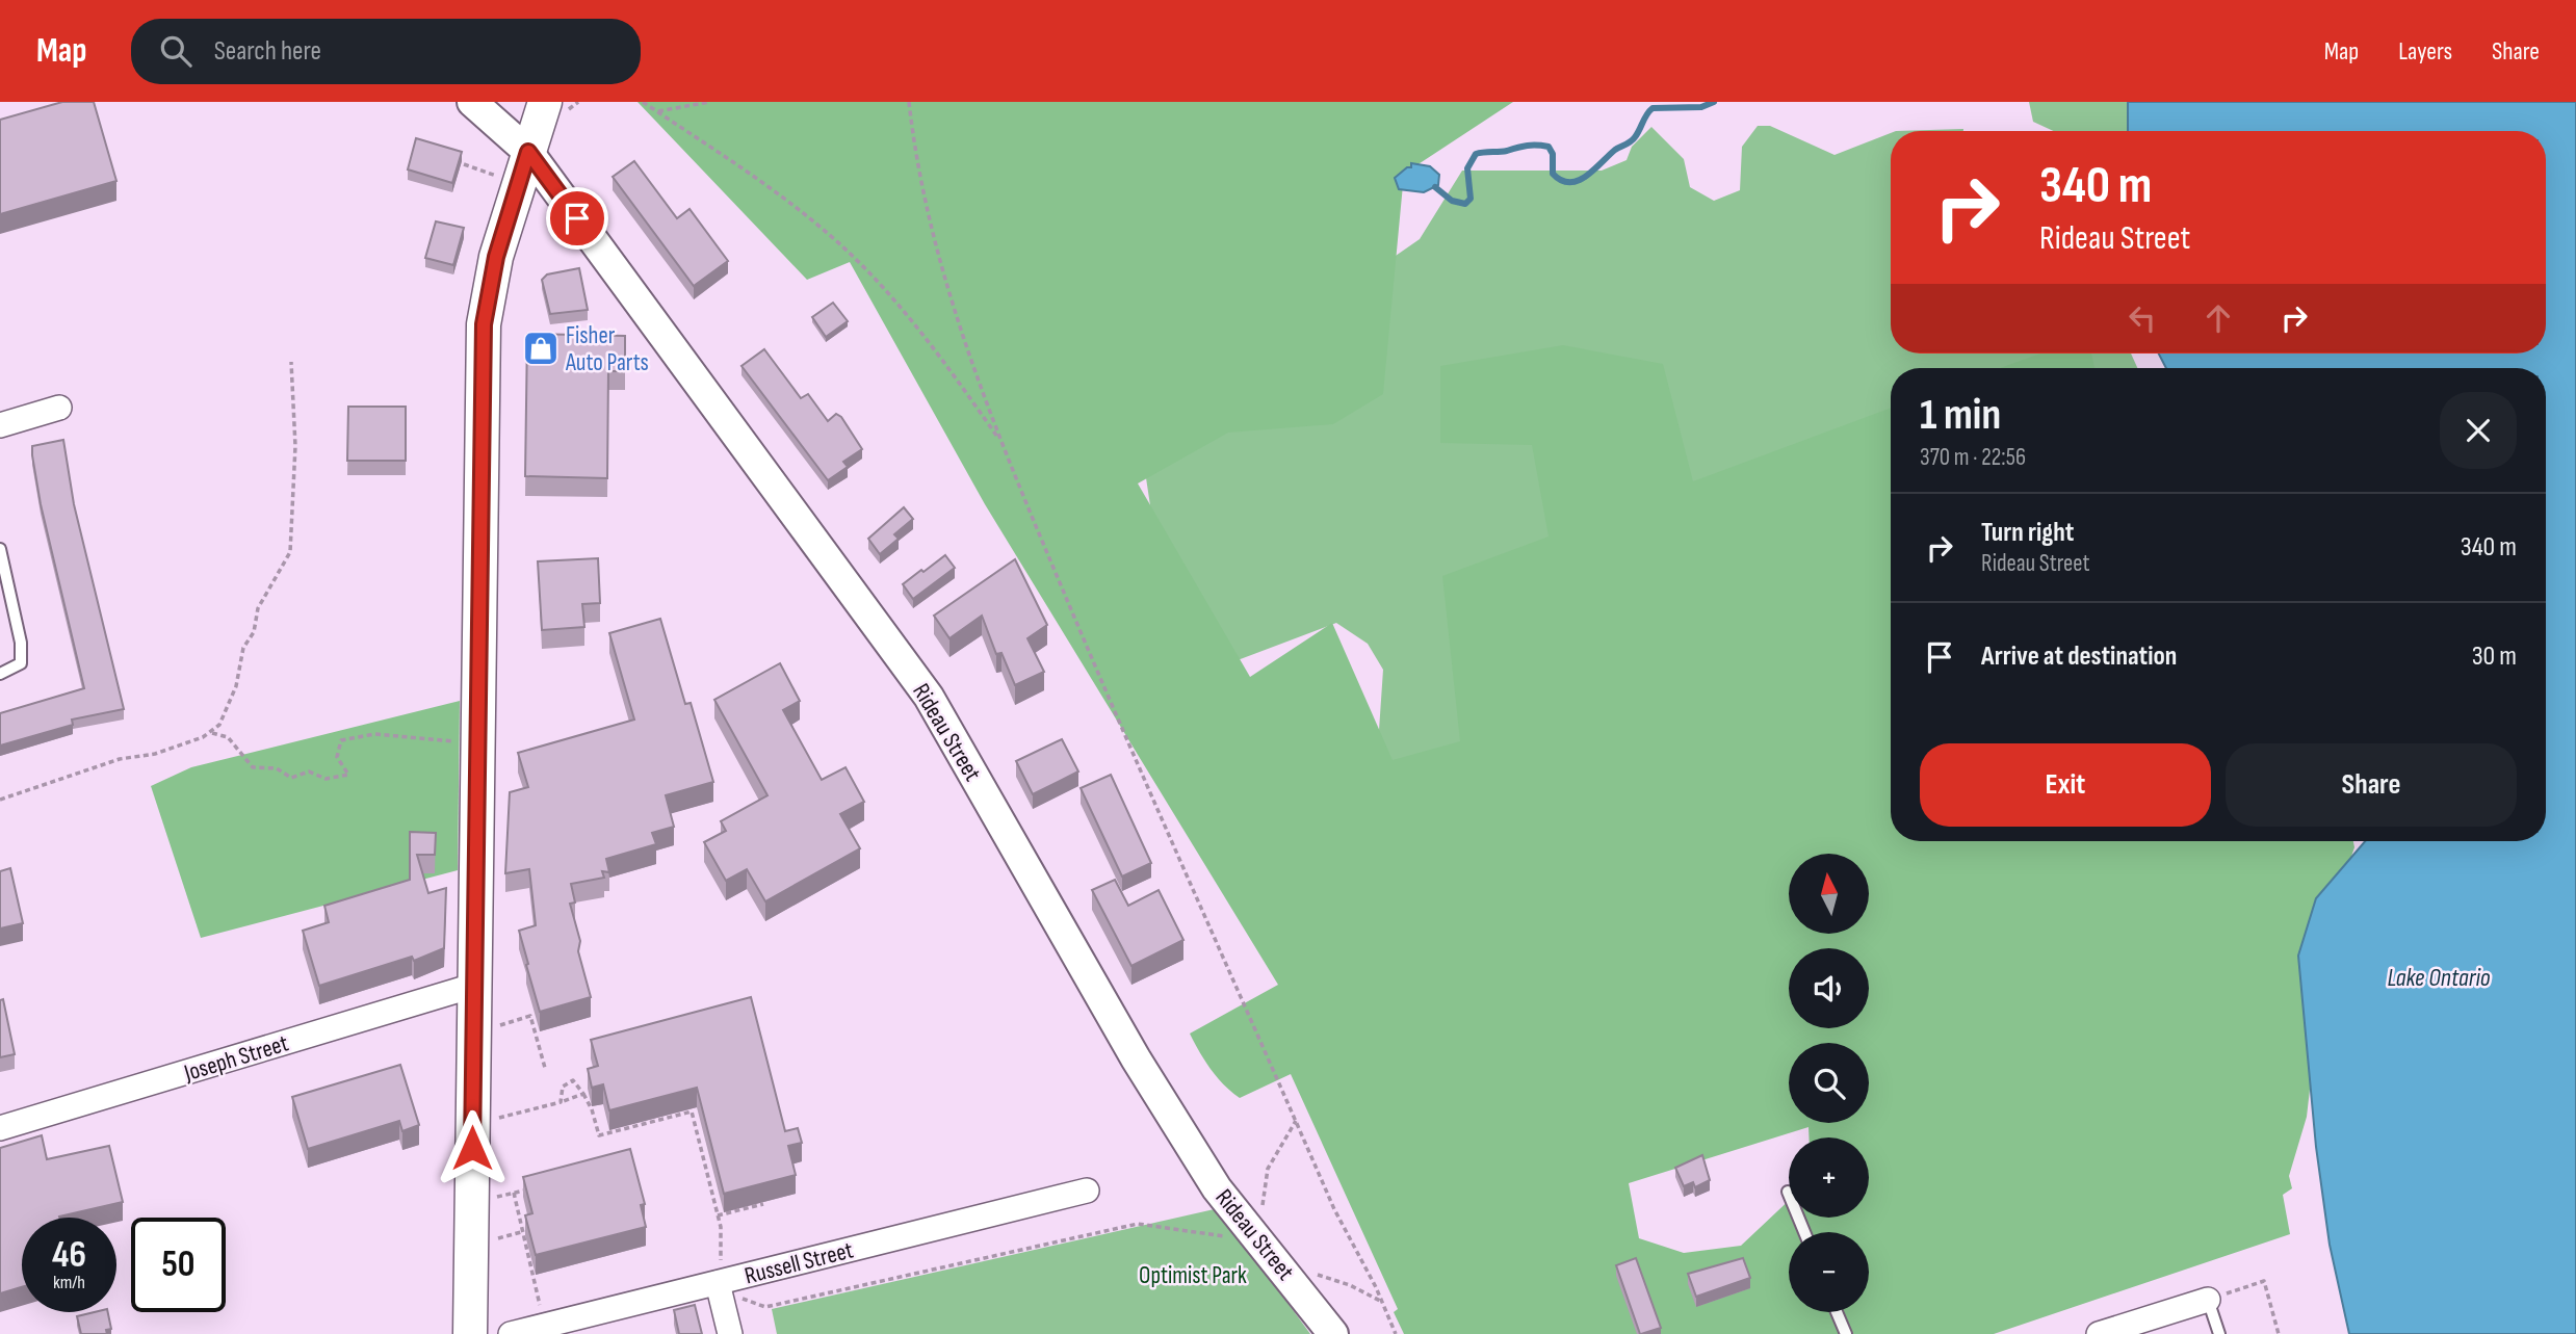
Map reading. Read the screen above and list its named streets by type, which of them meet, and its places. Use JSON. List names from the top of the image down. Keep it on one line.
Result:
{"streets":{"street":["Rideau Street","Joseph Street","Russell Street"]},"water":["Lake Ontario"],"parks":["Optimist Park"],"places":{"shop":["Fisher Auto Parts"]},"north":"top","page":{"header":"Map","search":"Search here","nav":["Map","Layers","Share"],"turn":["340 m","Rideau Street"],"heading":["1 min","370 m · 22:56"],"list":[{"name":"Turn right","note":"Rideau Street","value":"340 m"},{"name":"Arrive at destination","value":"30 m"}],"buttons":["Exit","Share"],"map_buttons":["+","−"],"speed":"46 km/h","limit":"50"}}
